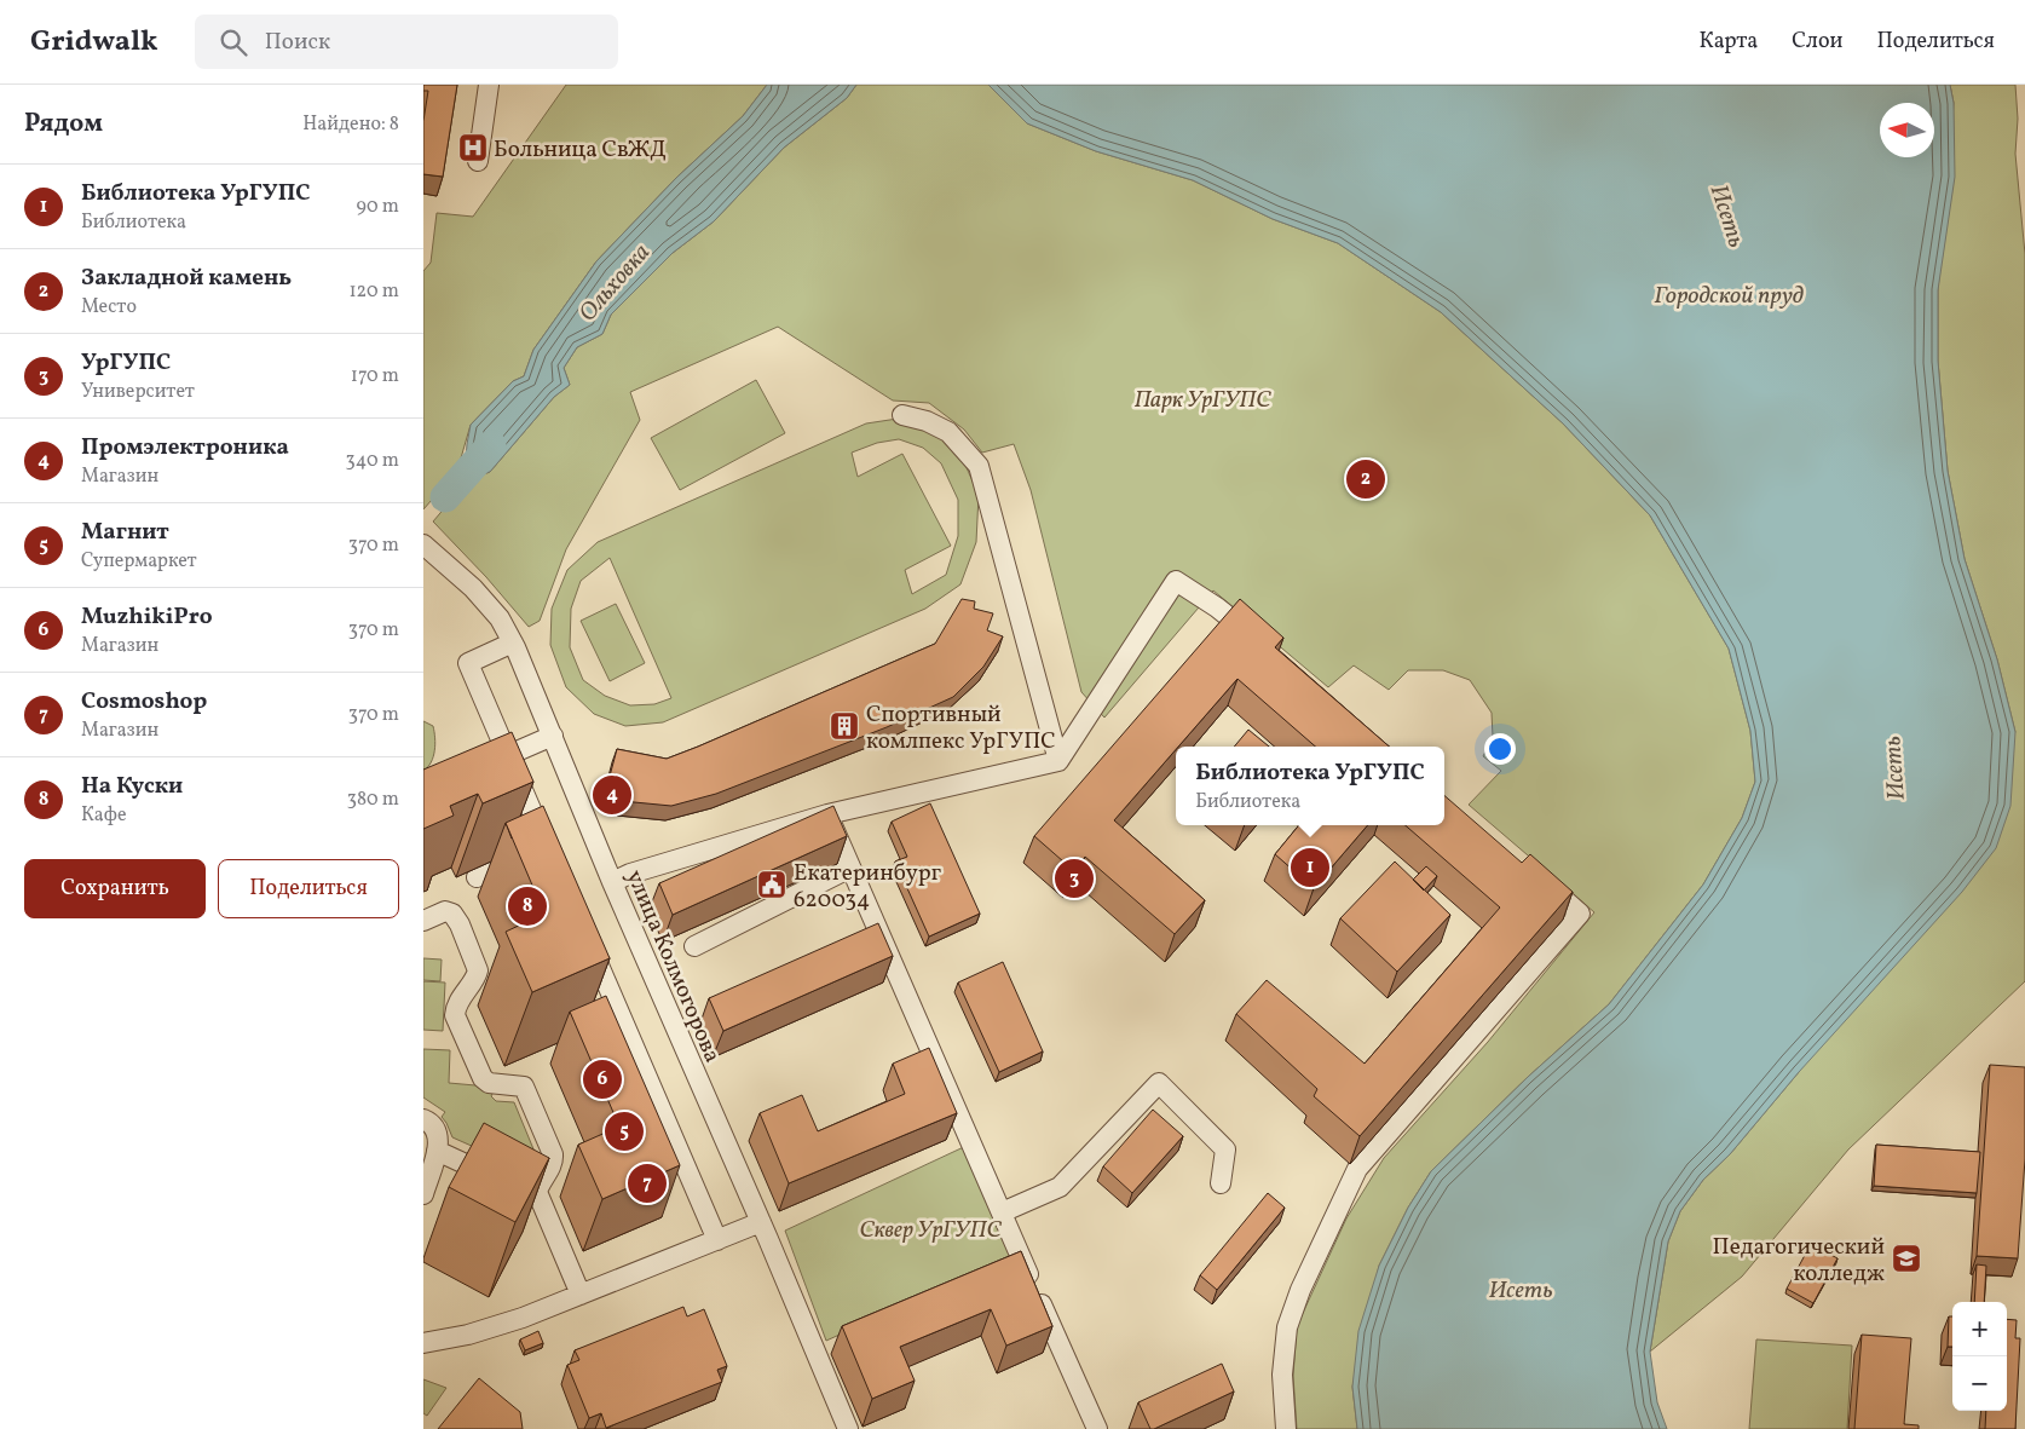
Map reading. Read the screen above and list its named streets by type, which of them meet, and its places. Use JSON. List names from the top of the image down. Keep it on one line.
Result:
{"streets":{"street":["улица Колмогорова"]},"water":["Исеть","Ольховка","Городской пруд"],"parks":["Парк УрГУПС","Сквер УрГУПС"],"places":{"hospital":["Больница СвЖД"],"building":["Спортивный комлпекс УрГУПС"],"public building":["Екатеринбург 620034"],"school or university":["Педагогический колледж"]},"north":"left","page":{"header":"Gridwalk","search":"Поиск","nav":["Карта","Слои","Поделиться"],"heading":["Рядом","Найдено: 8"],"list":[{"mark":"1","name":"Библиотека УрГУПС","note":"Библиотека","value":"90 m"},{"mark":"2","name":"Закладной камень","note":"Место","value":"120 m"},{"mark":"3","name":"УрГУПС","note":"Университет","value":"170 m"},{"mark":"4","name":"Промэлектроника","note":"Магазин","value":"340 m"},{"mark":"5","name":"Магнит","note":"Супермаркет","value":"370 m"},{"mark":"6","name":"MuzhikiPro","note":"Магазин","value":"370 m"},{"mark":"7","name":"Cosmoshop","note":"Магазин","value":"370 m"},{"mark":"8","name":"На Куски","note":"Кафе","value":"380 m"}],"pins":["2","4","1","3","8","6","5","7"],"popup":["Библиотека УрГУПС","Библиотека"],"buttons":["Сохранить","Поделиться"],"map_buttons":["+","−"]}}
